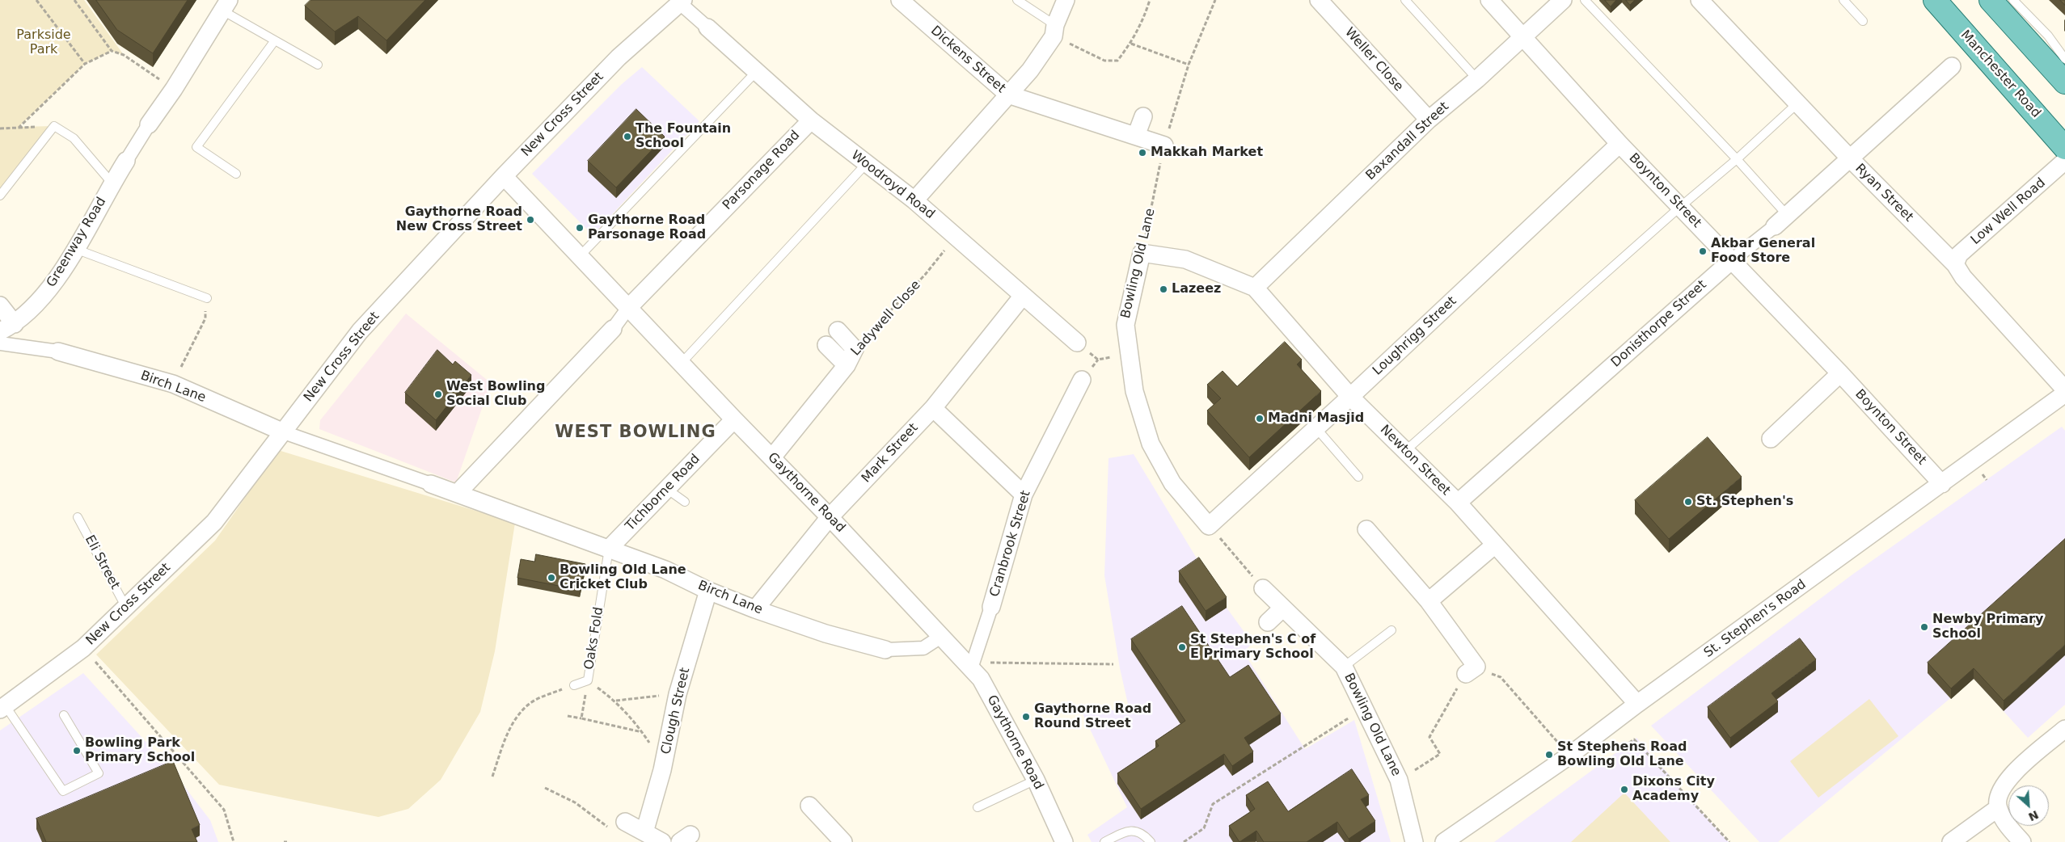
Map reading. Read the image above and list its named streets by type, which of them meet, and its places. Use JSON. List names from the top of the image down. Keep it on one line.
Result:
{"streets":{"main road":["Manchester Road"],"street":["Dickens Street","Weller Close","New Cross Street","Baxandall Street","Parsonage Road","Woodroyd Road","Boynton Street","Ryan Street","Low Well Road","Greenway Road","Bowling Old Lane","Ladywell Close","Donisthorpe Street","Loughrigg Street","Birch Lane","Mark Street","Newton Street","Tichborne Road","Gaythorne Road","Cranbrook Street","St. Stephen's Road","Clough Street"],"lane":["Eli Street","Oaks Fold"]},"crossings":[["Dickens Street","Bowling Old Lane"],["Weller Close","Baxandall Street"],["New Cross Street","Birch Lane"],["New Cross Street","Gaythorne Road"],["New Cross Street","Eli Street"],["Baxandall Street","Boynton Street"],["Baxandall Street","Newton Street"],["Parsonage Road","Woodroyd Road"],["Parsonage Road","Gaythorne Road"],["Woodroyd Road","Ladywell Close"],["Woodroyd Road","Mark Street"],["Boynton Street","Donisthorpe Street"],["Boynton Street","Loughrigg Street"],["Boynton Street","St. Stephen's Road"],["Ryan Street","Low Well Road"],["Ryan Street","Donisthorpe Street"],["Bowling Old Lane","Loughrigg Street"],["Bowling Old Lane","Newton Street"],["Ladywell Close","Gaythorne Road"],["Donisthorpe Street","Newton Street"],["Loughrigg Street","Newton Street"],["Birch Lane","Mark Street"],["Birch Lane","Tichborne Road"],["Birch Lane","Gaythorne Road"],["Birch Lane","Oaks Fold"],["Birch Lane","Clough Street"],["Mark Street","Gaythorne Road"],["Newton Street","St. Stephen's Road"],["Tichborne Road","Gaythorne Road"],["Tichborne Road","Oaks Fold"],["Gaythorne Road","Cranbrook Street"]],"districts":["WEST BOWLING"],"parks":["Parkside Park"],"places":["The Fountain School","Makkah Market","Gaythorne Road New Cross Street","Gaythorne Road Parsonage Road","Akbar General Food Store","Lazeez","West Bowling Social Club","Madni Masjid","St. Stephen's","Bowling Old Lane Cricket Club","Newby Primary School","St Stephen's C of E Primary School","Gaythorne Road Round Street","Bowling Park Primary School","St Stephens Road Bowling Old Lane","Dixons City Academy"],"north":"bottom right"}
